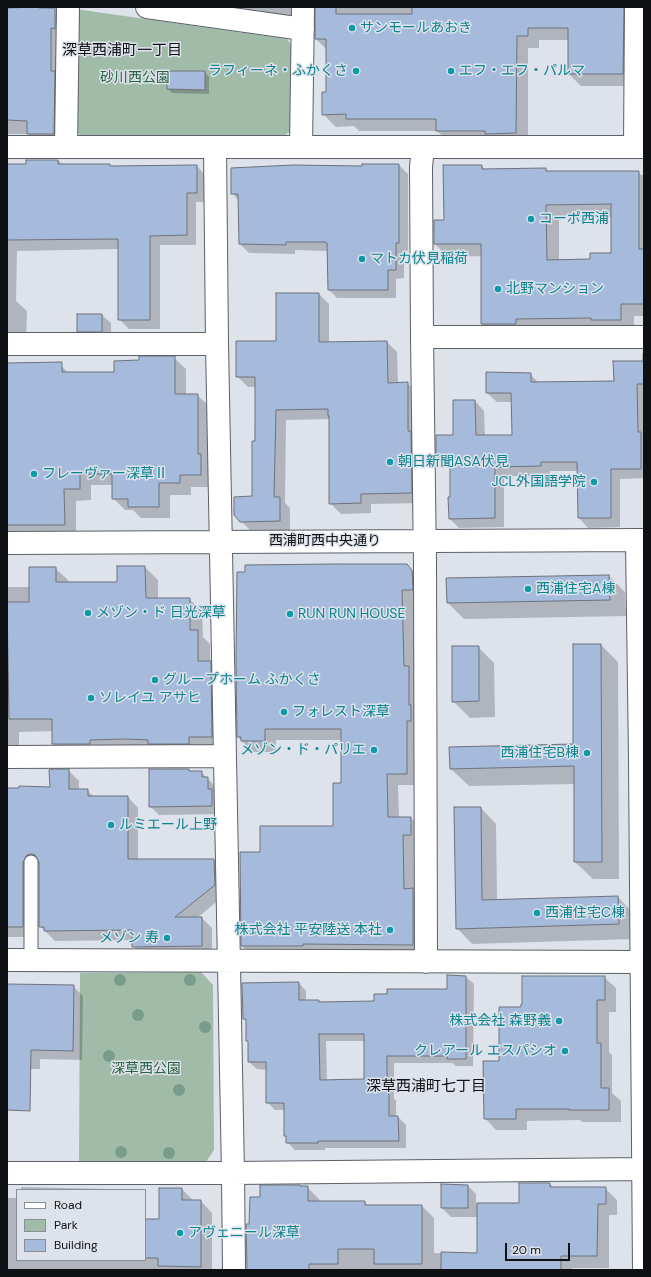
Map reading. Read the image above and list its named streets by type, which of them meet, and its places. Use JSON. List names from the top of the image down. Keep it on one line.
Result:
{"streets":{"street":["西浦町西中央通り"]},"districts":["深草西浦町一丁目","深草西浦町七丁目"],"parks":["砂川西公園","深草西公園"],"places":["サンモールあおき","ラフィーネ・ふかくさ","エフ・エフ・パルマ","コーポ西浦","マトカ伏見稲荷","北野マンション","朝日新聞ASA伏見","フレーヴァー深草Ⅱ","JCL外国語学院","西浦住宅A棟","メゾン・ド 日光深草","RUN RUN HOUSE","グループホーム ふかくさ","ソレイユ アサヒ","フォレスト深草","メゾン・ド・パリエ","西浦住宅B棟","ルミエール上野","西浦住宅C棟","株式会社 平安陸送 本社","メゾン 寿","株式会社 森野義","クレアール エスパシオ","アヴェニール深草"],"legend":["Road","Park","Building"],"scale_bar":"20 m"}
